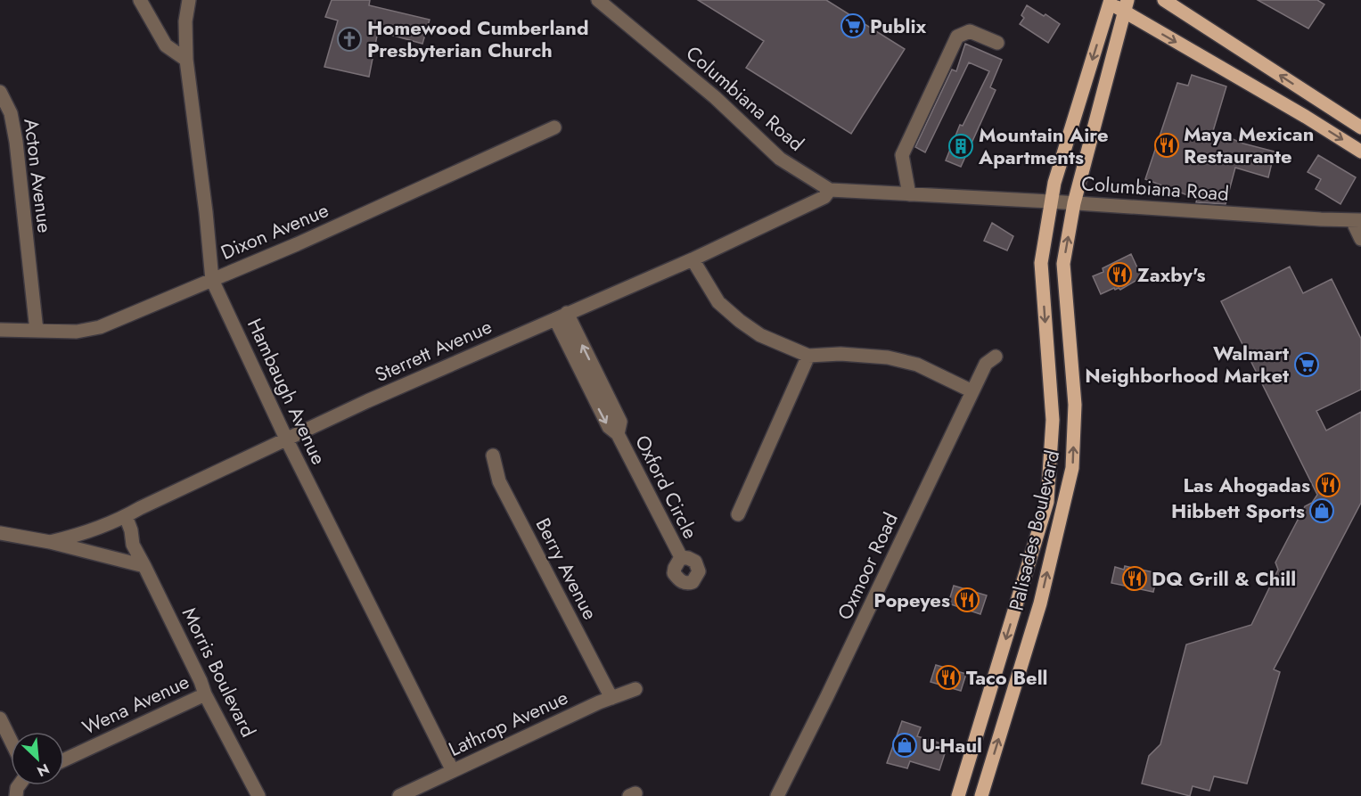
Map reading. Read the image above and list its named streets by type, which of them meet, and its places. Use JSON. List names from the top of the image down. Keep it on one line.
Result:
{"streets":{"main road":["Palisades Boulevard"],"street":["Columbiana Road","Acton Avenue","Dixon Avenue","Sterrett Avenue","Hambaugh Avenue","Oxford Circle","Oxmoor Road","Berry Avenue","Morris Boulevard","Wena Avenue","Lathrop Avenue"]},"crossings":[["Columbiana Road","Sterrett Avenue"],["Columbiana Road","Palisades Boulevard"],["Acton Avenue","Dixon Avenue"],["Dixon Avenue","Hambaugh Avenue"],["Sterrett Avenue","Hambaugh Avenue"],["Sterrett Avenue","Oxford Circle"],["Sterrett Avenue","Morris Boulevard"],["Hambaugh Avenue","Lathrop Avenue"],["Berry Avenue","Lathrop Avenue"],["Morris Boulevard","Wena Avenue"]],"places":{"supermarket":["Publix","Walmart Neighborhood Market"],"church":["Homewood Cumberland Presbyterian Church"],"restaurant":["Maya Mexican Restaurante","Zaxby's","Las Ahogadas","DQ Grill & Chill","Popeyes","Taco Bell"],"building":["Mountain Aire Apartments"],"shop":["Hibbett Sports","U-Haul"]},"north":"bottom right"}
